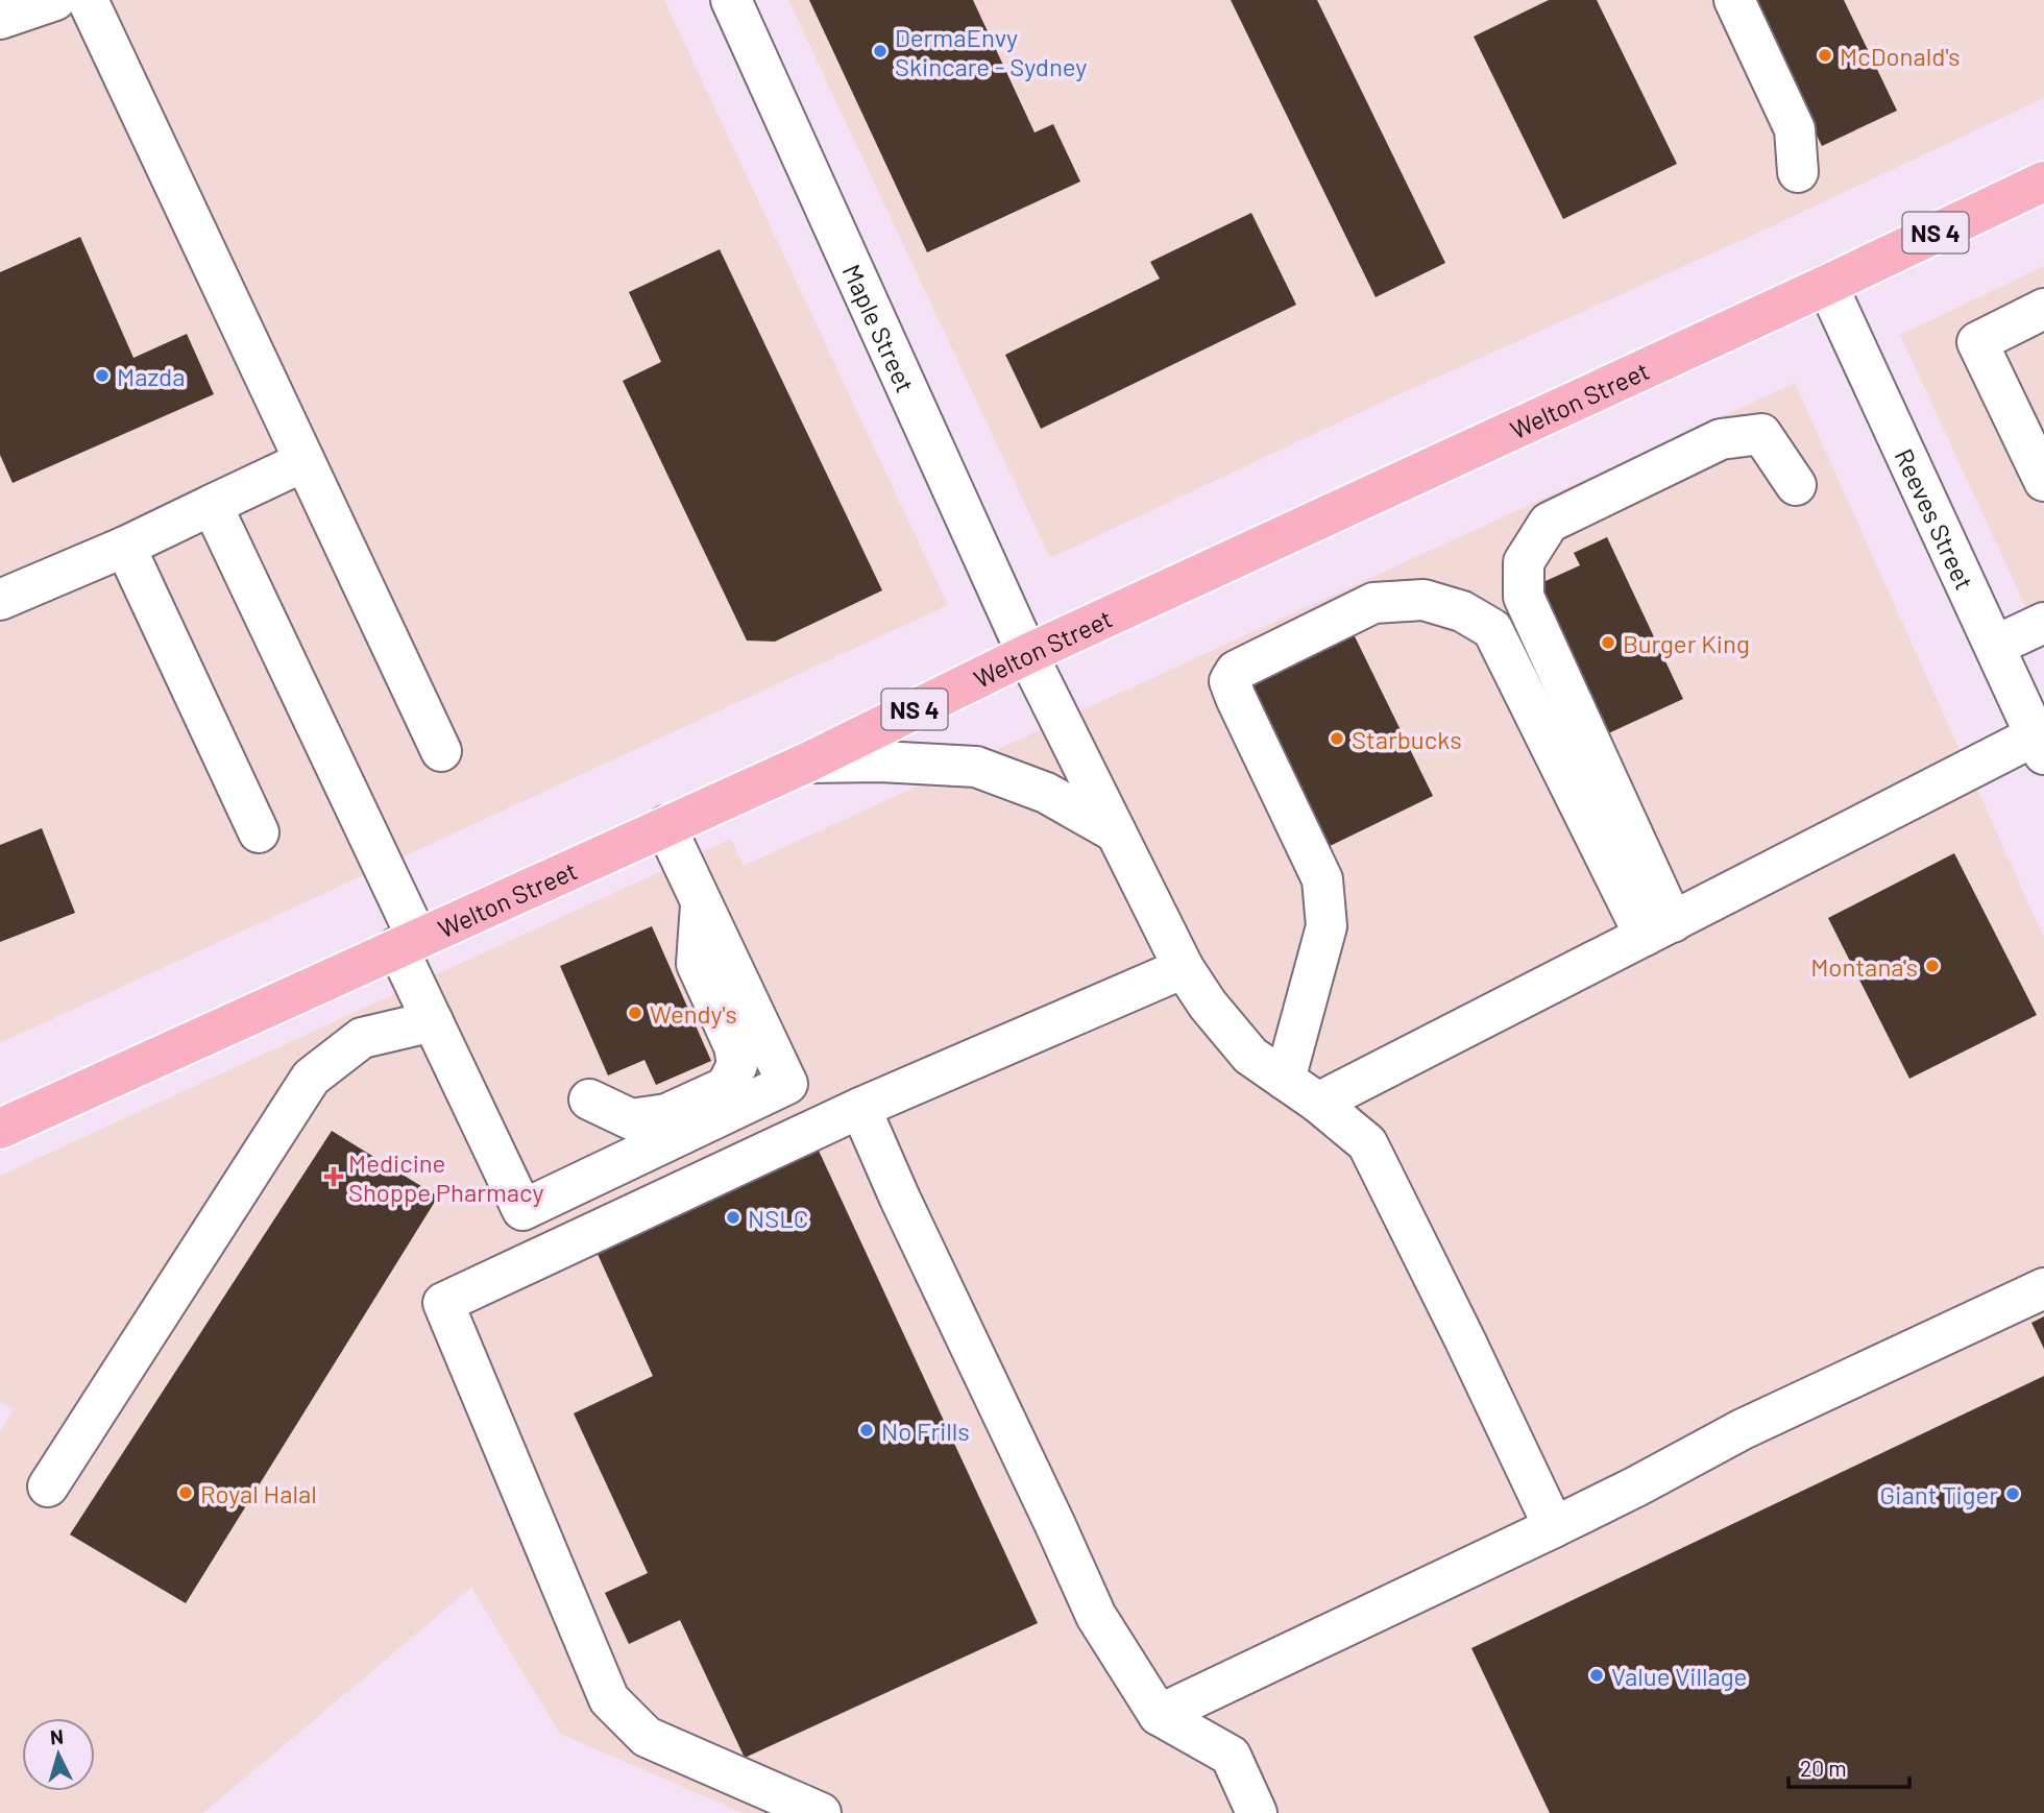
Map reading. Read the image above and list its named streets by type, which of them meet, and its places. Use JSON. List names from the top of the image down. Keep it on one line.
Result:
{"streets":{"main road":["NS 4","Welton Street"],"street":["Maple Street","Reeves Street"]},"crossings":[["Maple Street","Welton Street"],["Welton Street","Reeves Street"]],"places":{"other":["DermaEnvy Skincare - Sydney","McDonald's","Mazda","Burger King","Starbucks","Montana's","Wendy's","NSLC","No Frills","Royal Halal","Giant Tiger","Value Village"],"health":["Medicine Shoppe Pharmacy"]},"scale_bar":"20 m","north":"top"}
